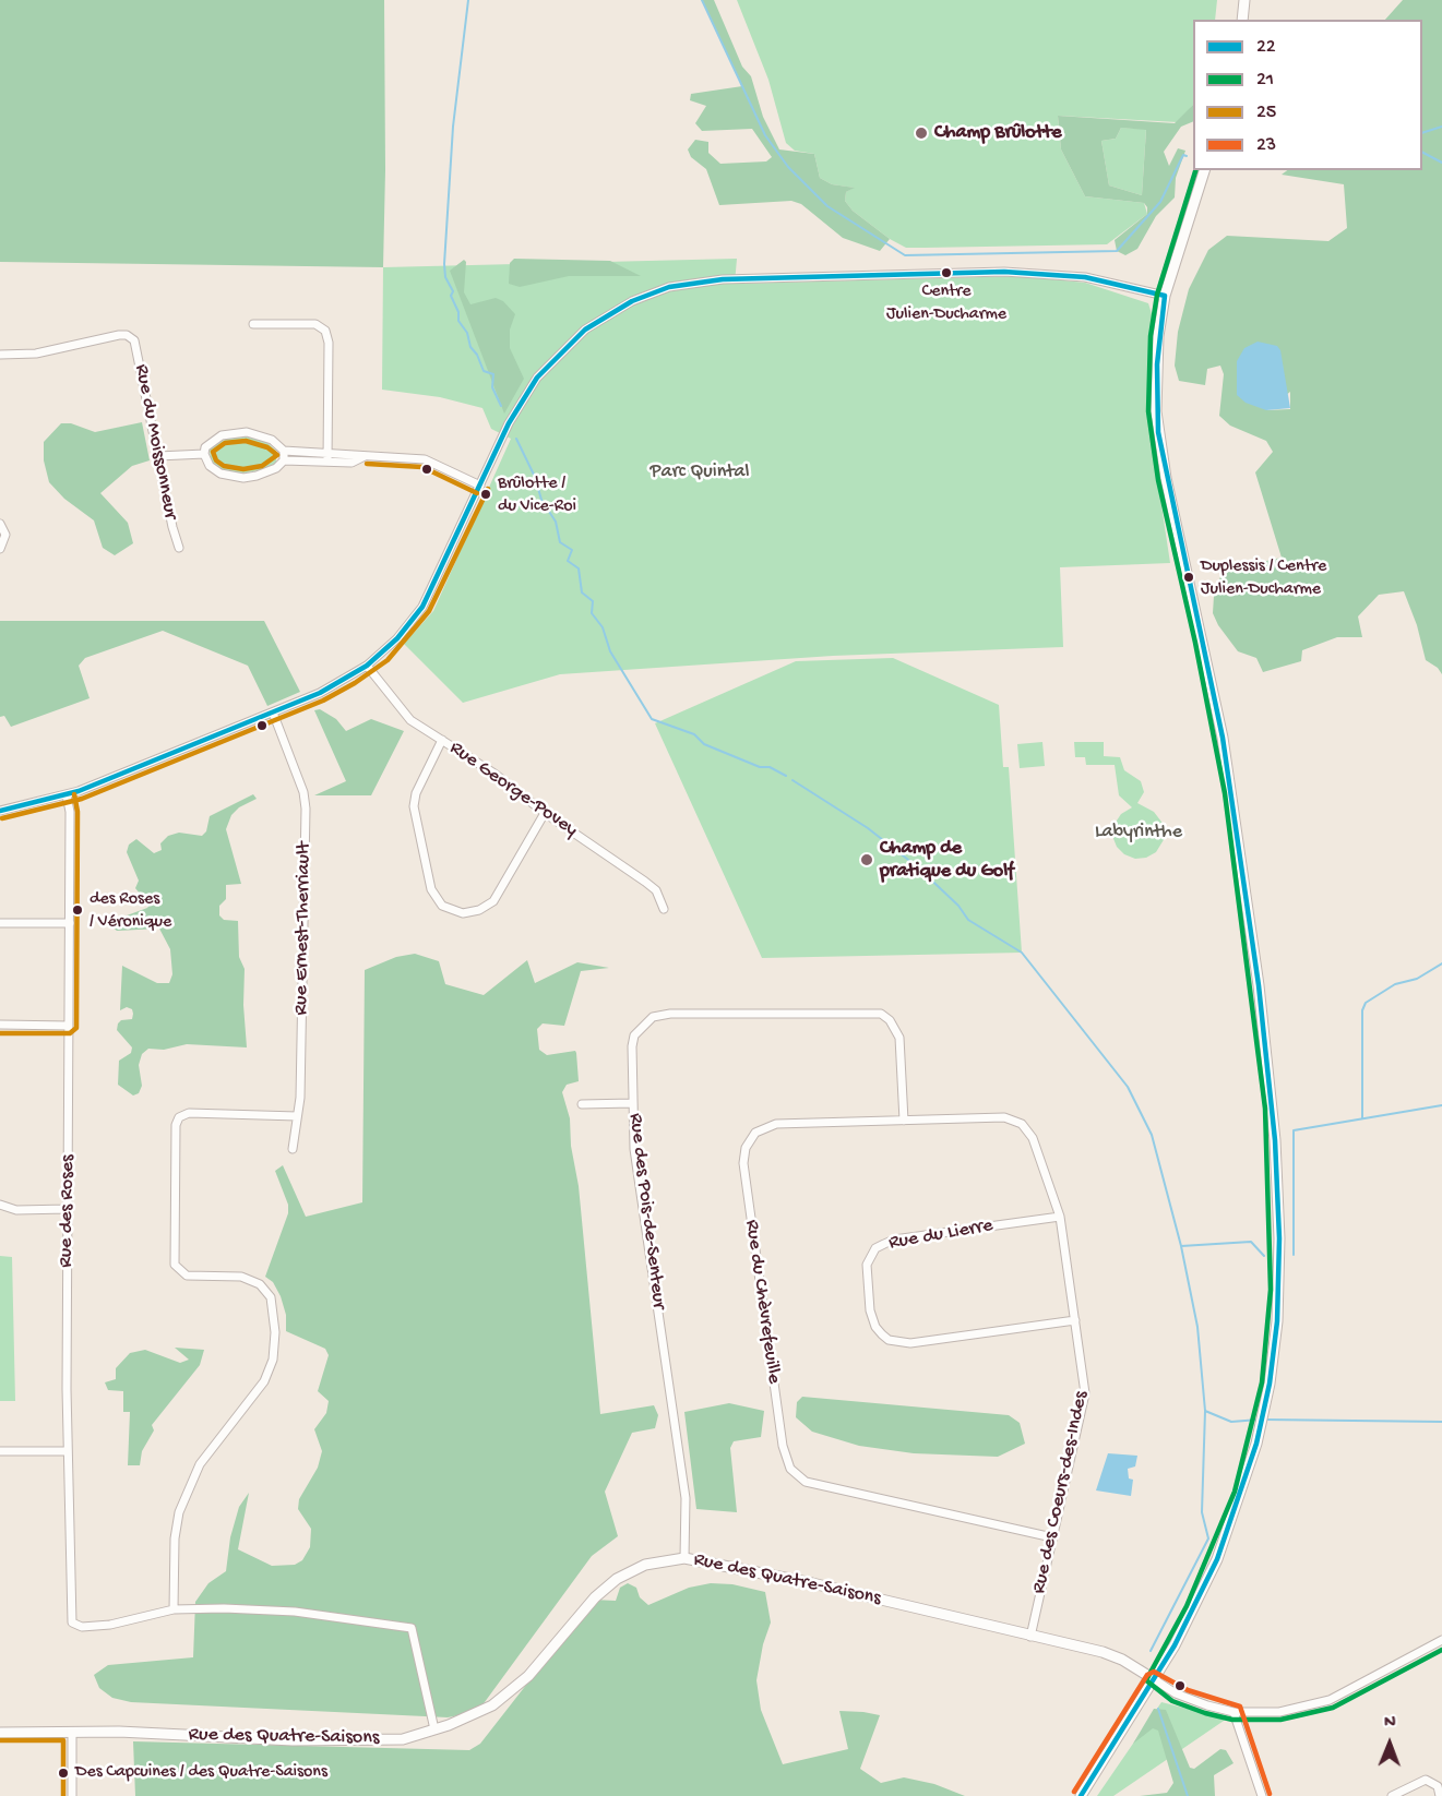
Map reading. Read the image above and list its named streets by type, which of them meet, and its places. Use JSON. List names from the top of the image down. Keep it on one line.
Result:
{"streets":{"street":["Rue du Moissonneur","Rue George-Povey","Rue Ernest-Therriault","Rue des Roses","Rue des Pois-de-Senteur","Rue du Lierre","Rue du Chèvrefeuille","Rue des Coeurs-des-Indes","Rue des Quatre-Saisons"]},"crossings":[["Rue des Pois-de-Senteur","Rue du Chèvrefeuille"],["Rue des Pois-de-Senteur","Rue des Quatre-Saisons"],["Rue du Lierre","Rue des Coeurs-des-Indes"],["Rue du Chèvrefeuille","Rue des Coeurs-des-Indes"],["Rue des Coeurs-des-Indes","Rue des Quatre-Saisons"]],"parks":["Parc Quintal","Labyrinthe"],"places":["Champ Brûlotte","Centre Julien-Ducharme","Brûlotte / du Vice-Roi","Duplessis / Centre Julien-Ducharme","Champ de pratique du Golf","des Roses / Véronique","Des Capcuines / des Quatre-Saisons"],"lines":["transit line 21","transit line 22","transit line 25","transit line 23"],"legend":["22","21","25","23"],"north":"top"}
